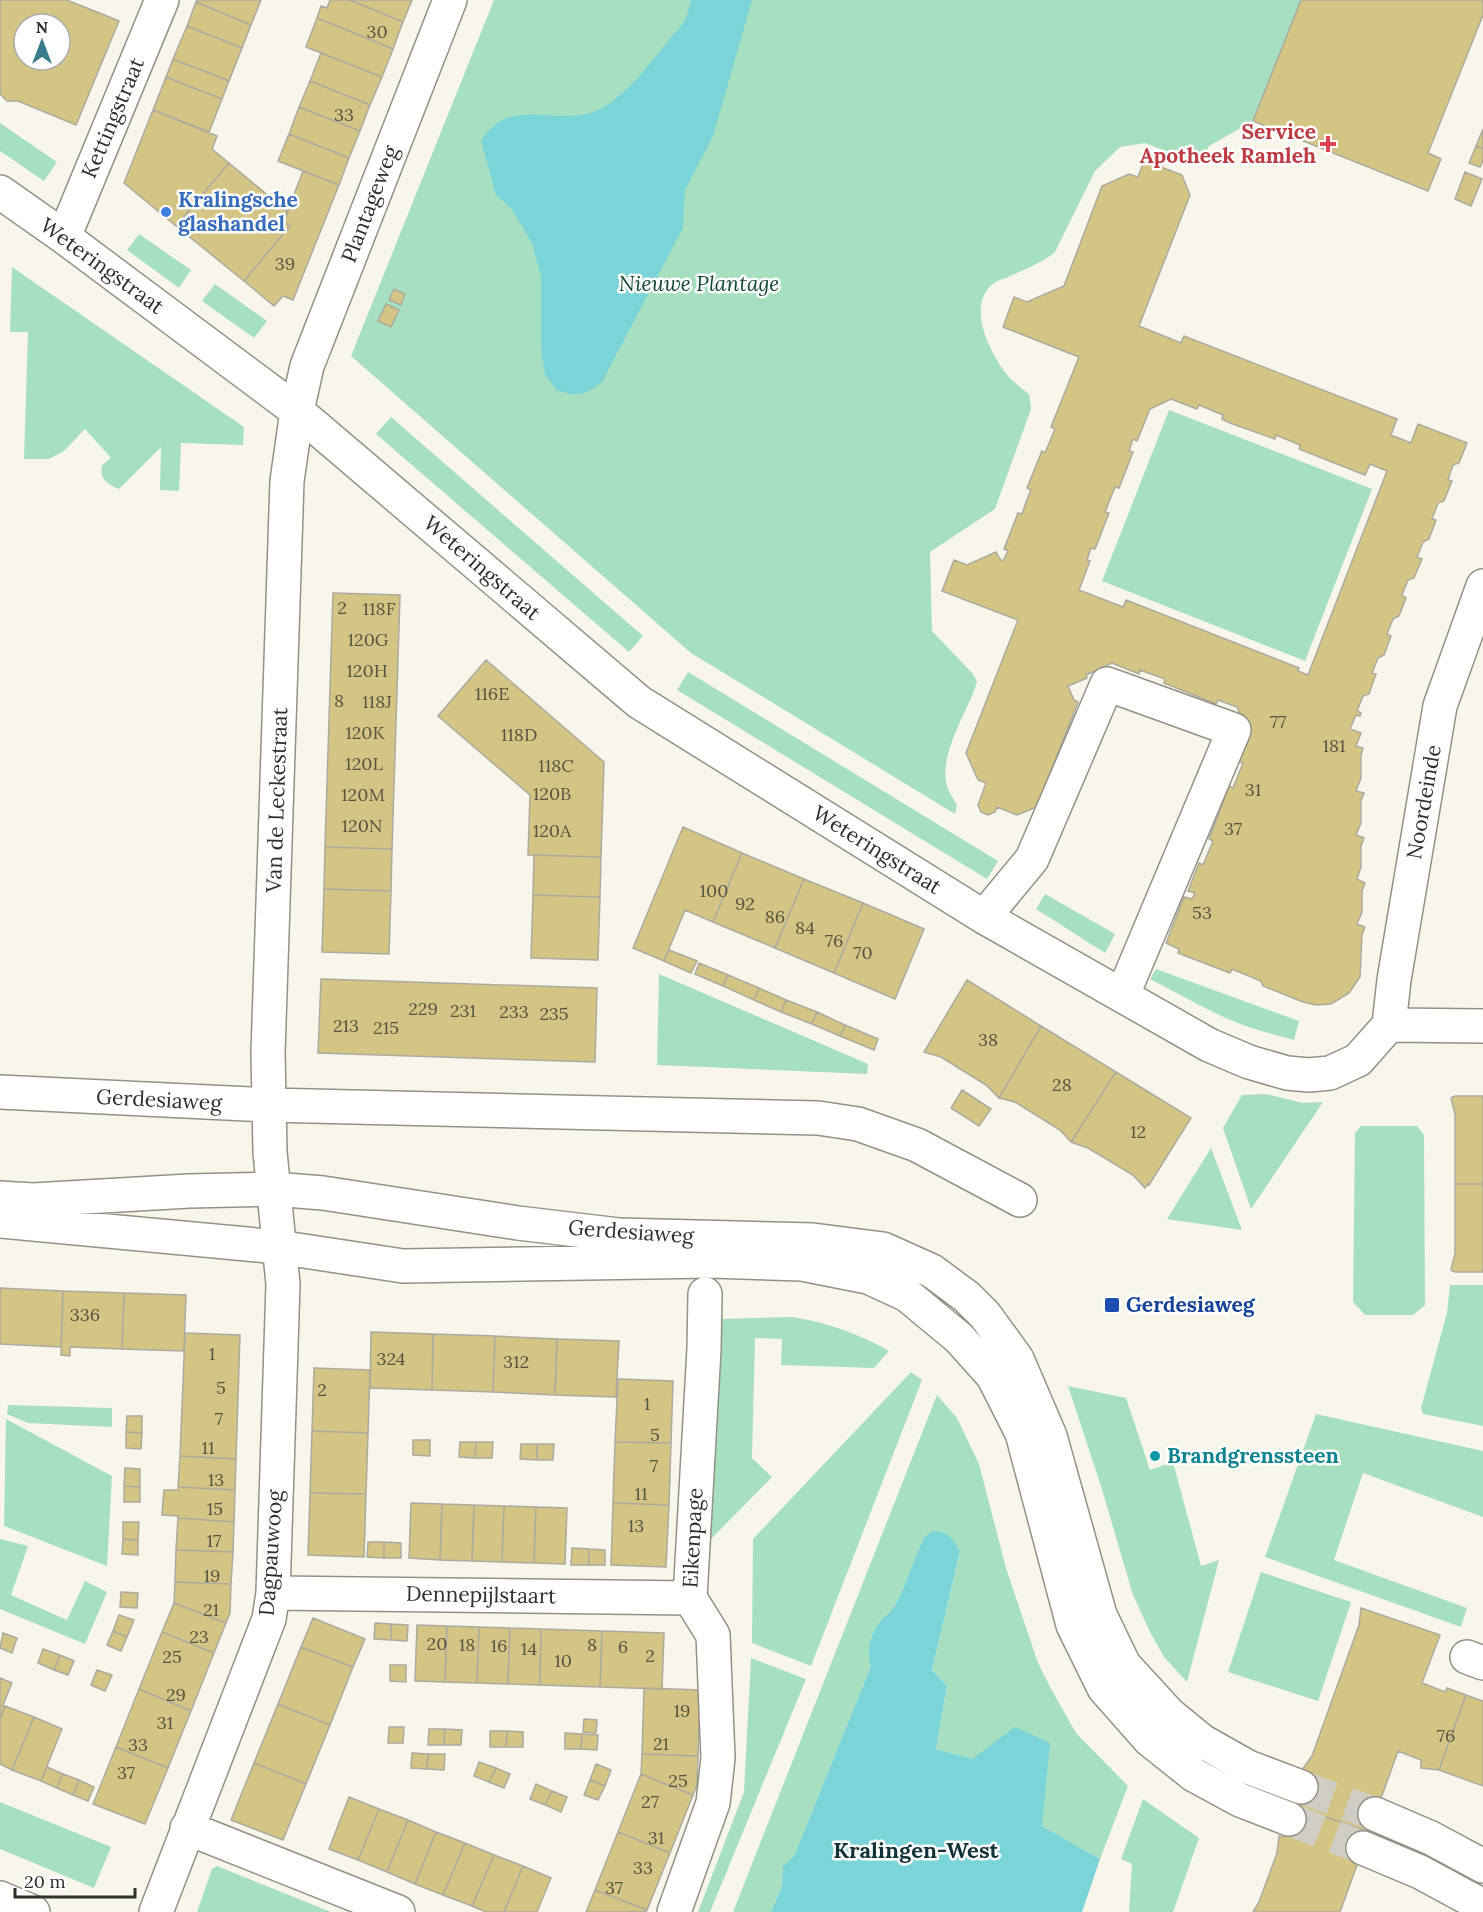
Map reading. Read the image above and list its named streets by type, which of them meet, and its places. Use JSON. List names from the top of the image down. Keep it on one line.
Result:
{"streets":{"street":["Kettingstraat","Plantageweg","Weteringstraat","Van de Leckestraat","Noordeinde","Gerdesiaweg","Eikenpage","Dagpauwoog","Dennepijlstaart"]},"crossings":[["Kettingstraat","Weteringstraat"],["Plantageweg","Weteringstraat"],["Plantageweg","Van de Leckestraat"],["Weteringstraat","Van de Leckestraat"],["Weteringstraat","Noordeinde"],["Van de Leckestraat","Gerdesiaweg"],["Gerdesiaweg","Dagpauwoog"],["Eikenpage","Dennepijlstaart"],["Dagpauwoog","Dennepijlstaart"]],"districts":["Kralingen-West"],"parks":["Nieuwe Plantage"],"places":{"health":["Service Apotheek Ramleh"],"other":["Kralingsche glashandel","Brandgrenssteen"],"transit":["Gerdesiaweg"]},"house_numbers":["30","33","39","2","118F","120G","120H","116E","8","118J","77","120K","118D","181","120L","118C","31","120B","120M","120N","37","120A","100","92","53","86","84","76","70","229","231","233","235","213","215","38","28","12","336","1","324","312","5","2","1","7","5","11","7","13","11","15","13","17","19","21","23","20","18","8","16","6","14","2","25","10","29","19","31","76","21","33","37","25","27","31","33","37"],"scale_bar":"20 m","north":"top"}
